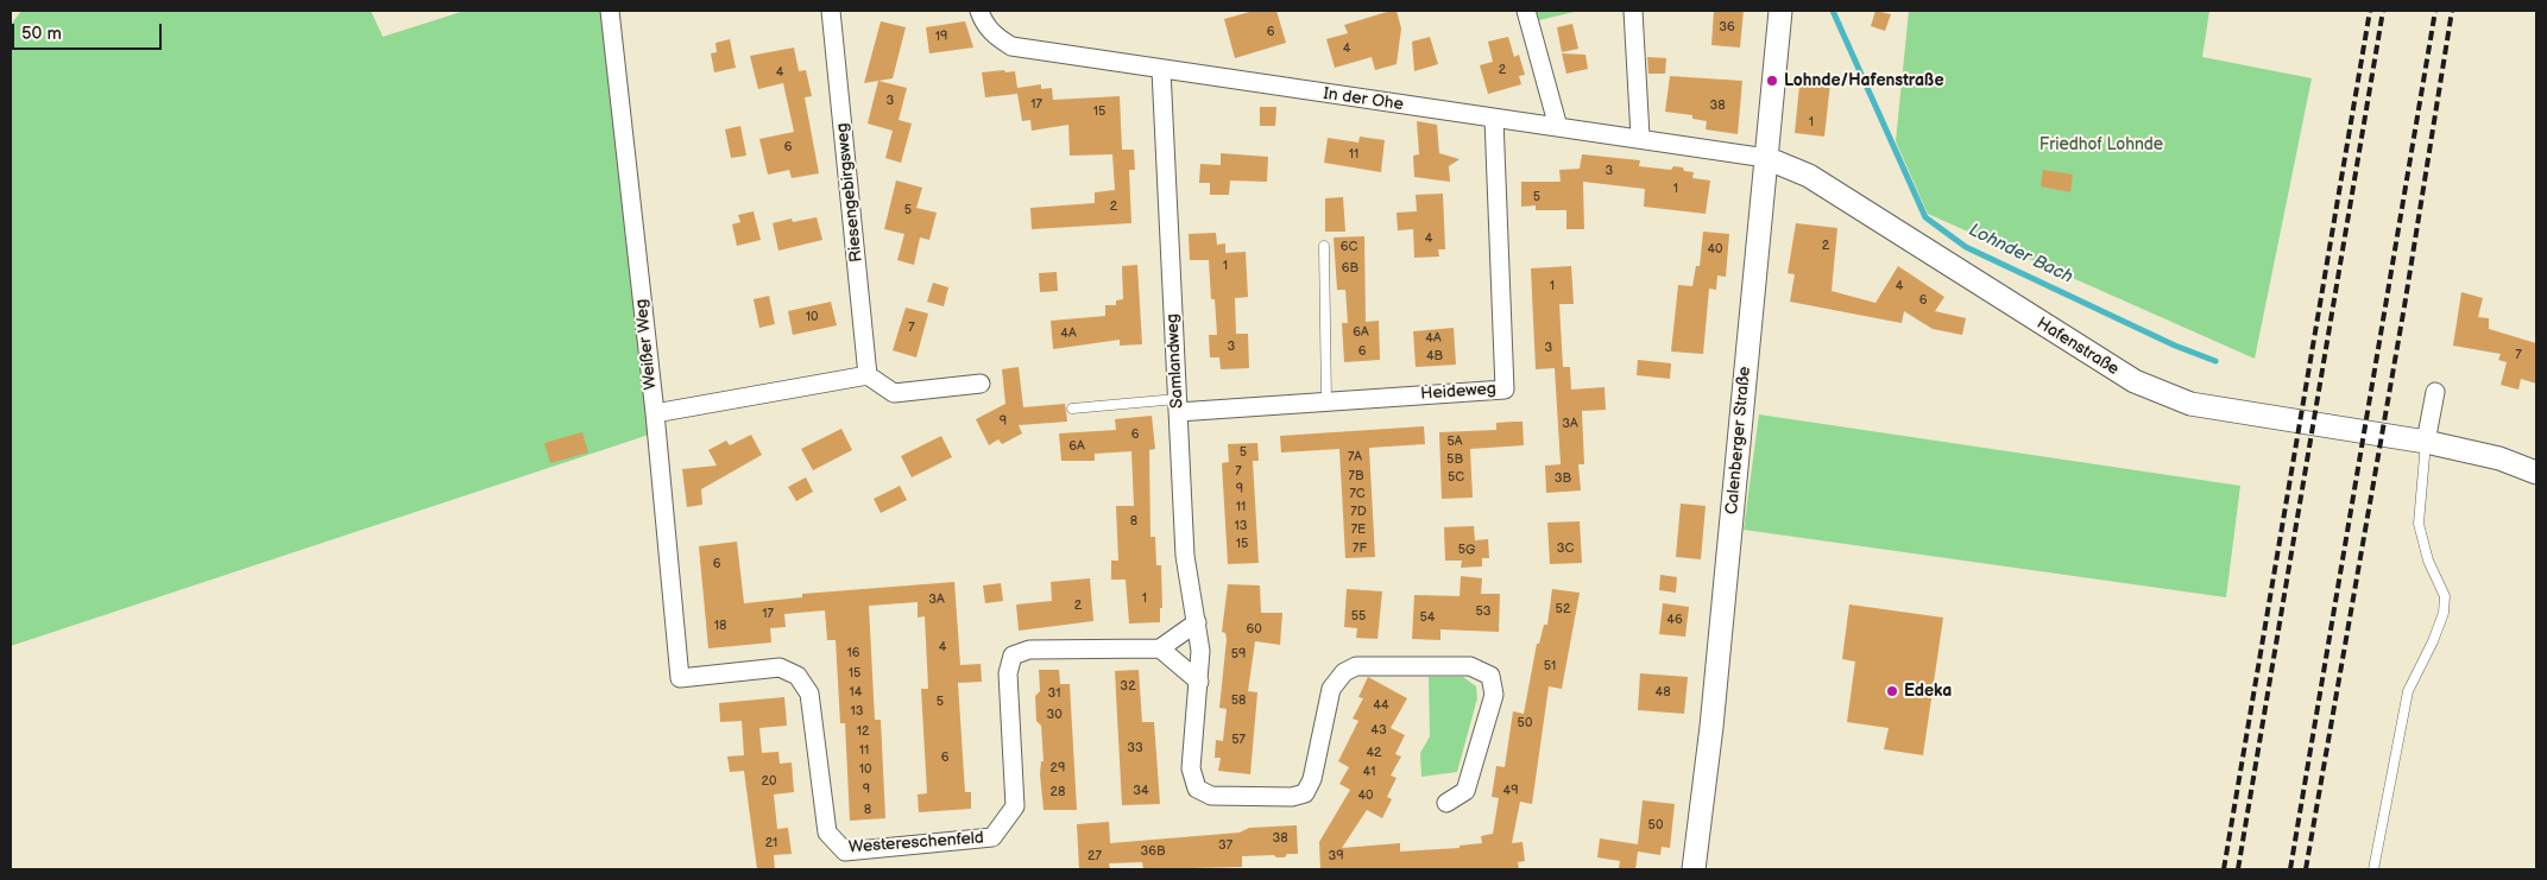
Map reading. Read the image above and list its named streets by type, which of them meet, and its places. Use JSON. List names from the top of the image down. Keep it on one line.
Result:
{"streets":{"street":["In der Ohe","Riesengebirgsweg","Weißer Weg","Hafenstraße","Samlandweg","Heideweg","Calenberger Straße","Westereschenfeld"]},"crossings":[["In der Ohe","Hafenstraße"],["In der Ohe","Samlandweg"],["In der Ohe","Heideweg"],["In der Ohe","Calenberger Straße"],["Weißer Weg","Westereschenfeld"],["Hafenstraße","Calenberger Straße"],["Samlandweg","Heideweg"]],"water":["Lohnder Bach"],"parks":["Friedhof Lohnde"],"places":["Lohnde/Hafenstraße","Edeka"],"house_numbers":["36","6","19","4","2","4","3","17","38","15","1","6","11","3","1","5","2","5","4","2","6C","40","1","6B","1","4","6","10","7","6A","4A","4A","3","3","6","7","4B","9","3A","6","5A","6A","5","7A","5B","7","7B","5C","3B","9","7C","11","7D","8","13","7E","15","7F","3C","5G","6","1","3A","2","52","53","17","55","54","46","18","60","4","16","59","51","15","32","14","48","31","58","5","44","13","30","50","43","12","57","33","11","42","6","29","10","41","20","9","34","49","28","40","8","50","38","21","37","36B","27","39"],"scale_bar":"50 m"}
